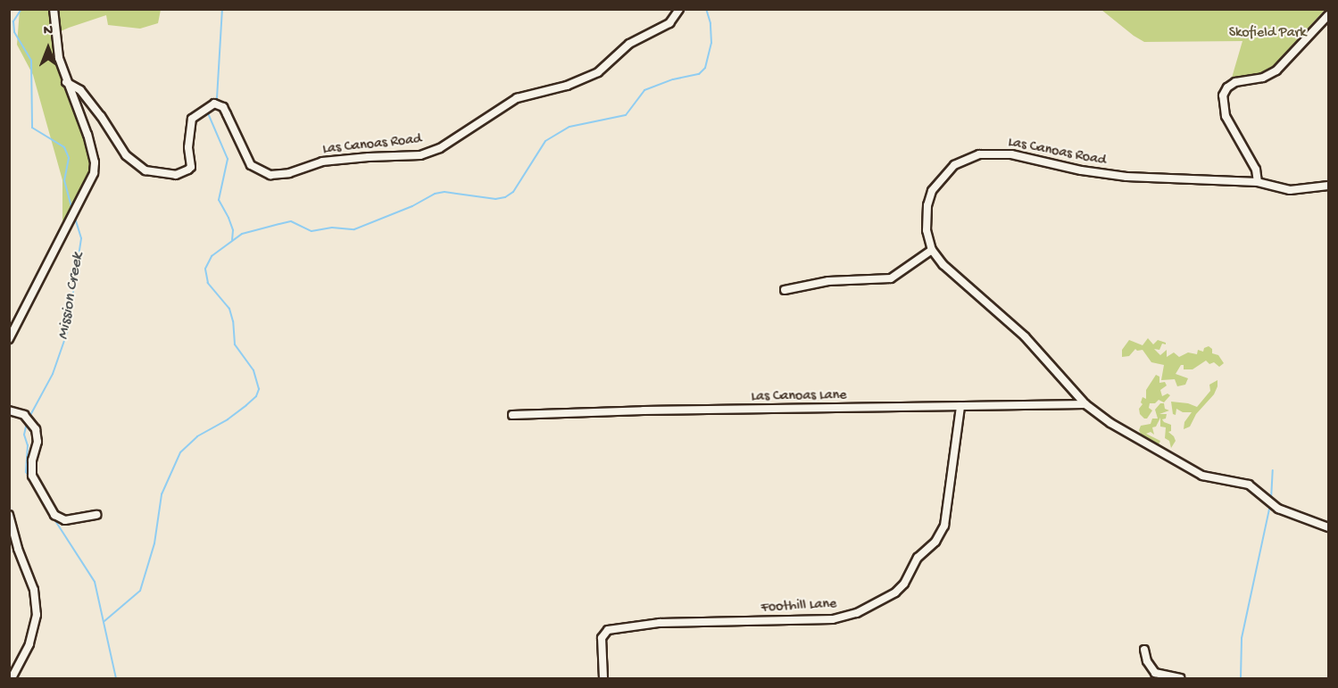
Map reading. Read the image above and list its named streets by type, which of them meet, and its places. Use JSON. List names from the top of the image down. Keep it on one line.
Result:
{"streets":{"street":["Las Canoas Road","Las Canoas Lane","Foothill Lane"]},"crossings":[["Las Canoas Road","Las Canoas Lane"],["Las Canoas Lane","Foothill Lane"]],"water":["Mission Creek"],"parks":["Skofield Park"],"north":"top"}
